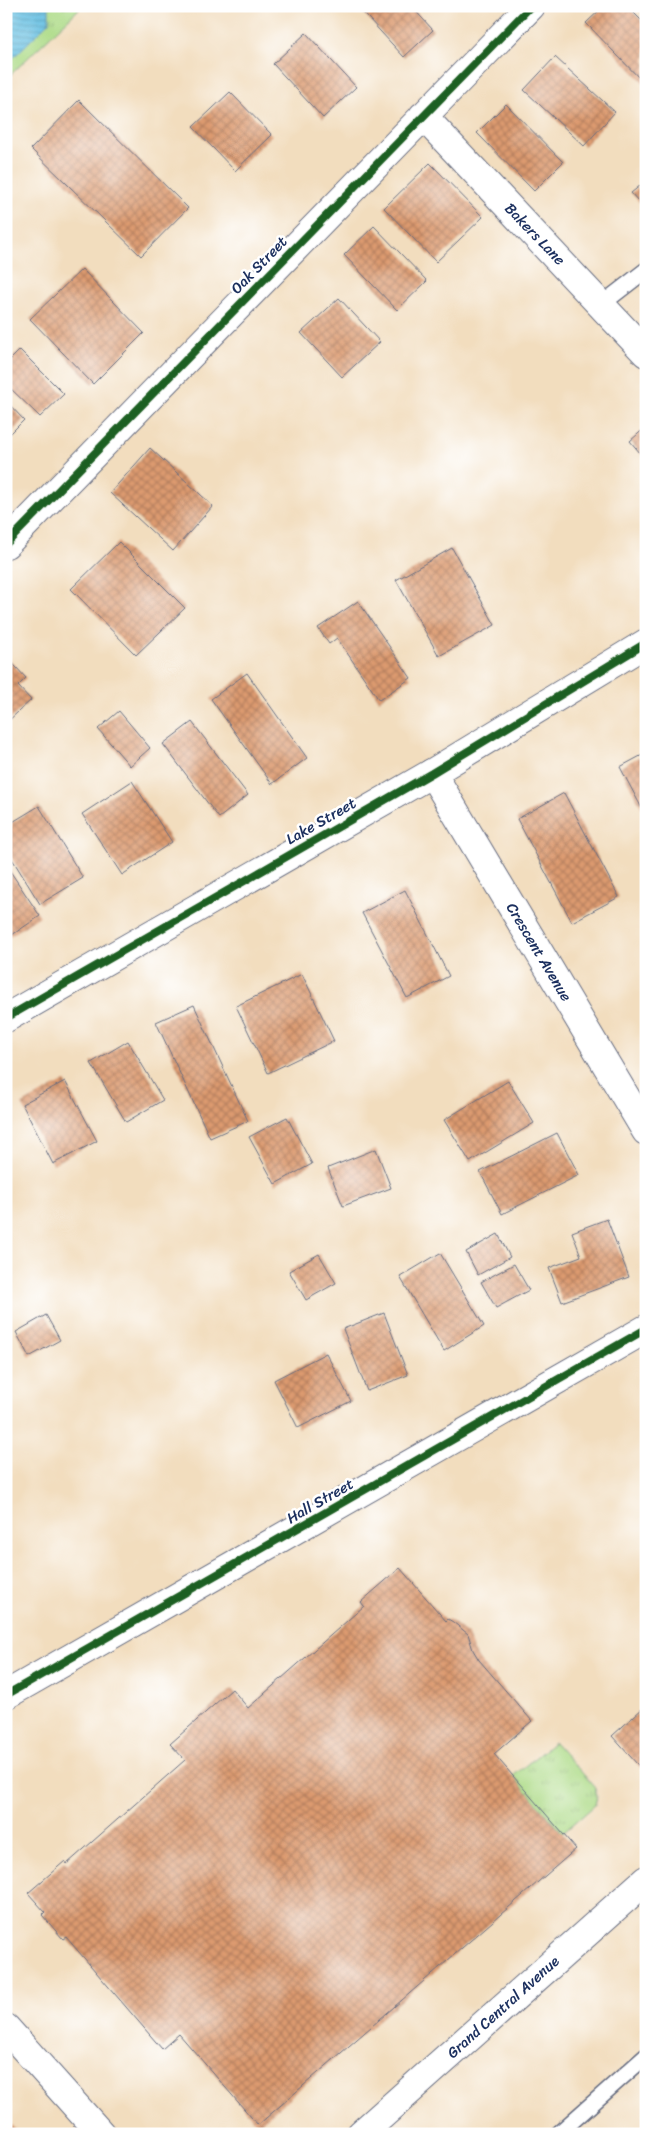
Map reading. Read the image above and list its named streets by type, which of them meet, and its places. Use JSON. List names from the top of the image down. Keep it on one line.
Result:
{"streets":{"street":["Bakers Lane","Oak Street","Lake Street","Crescent Avenue","Hall Street","Grand Central Avenue"]},"crossings":[["Bakers Lane","Oak Street"],["Lake Street","Crescent Avenue"]]}
